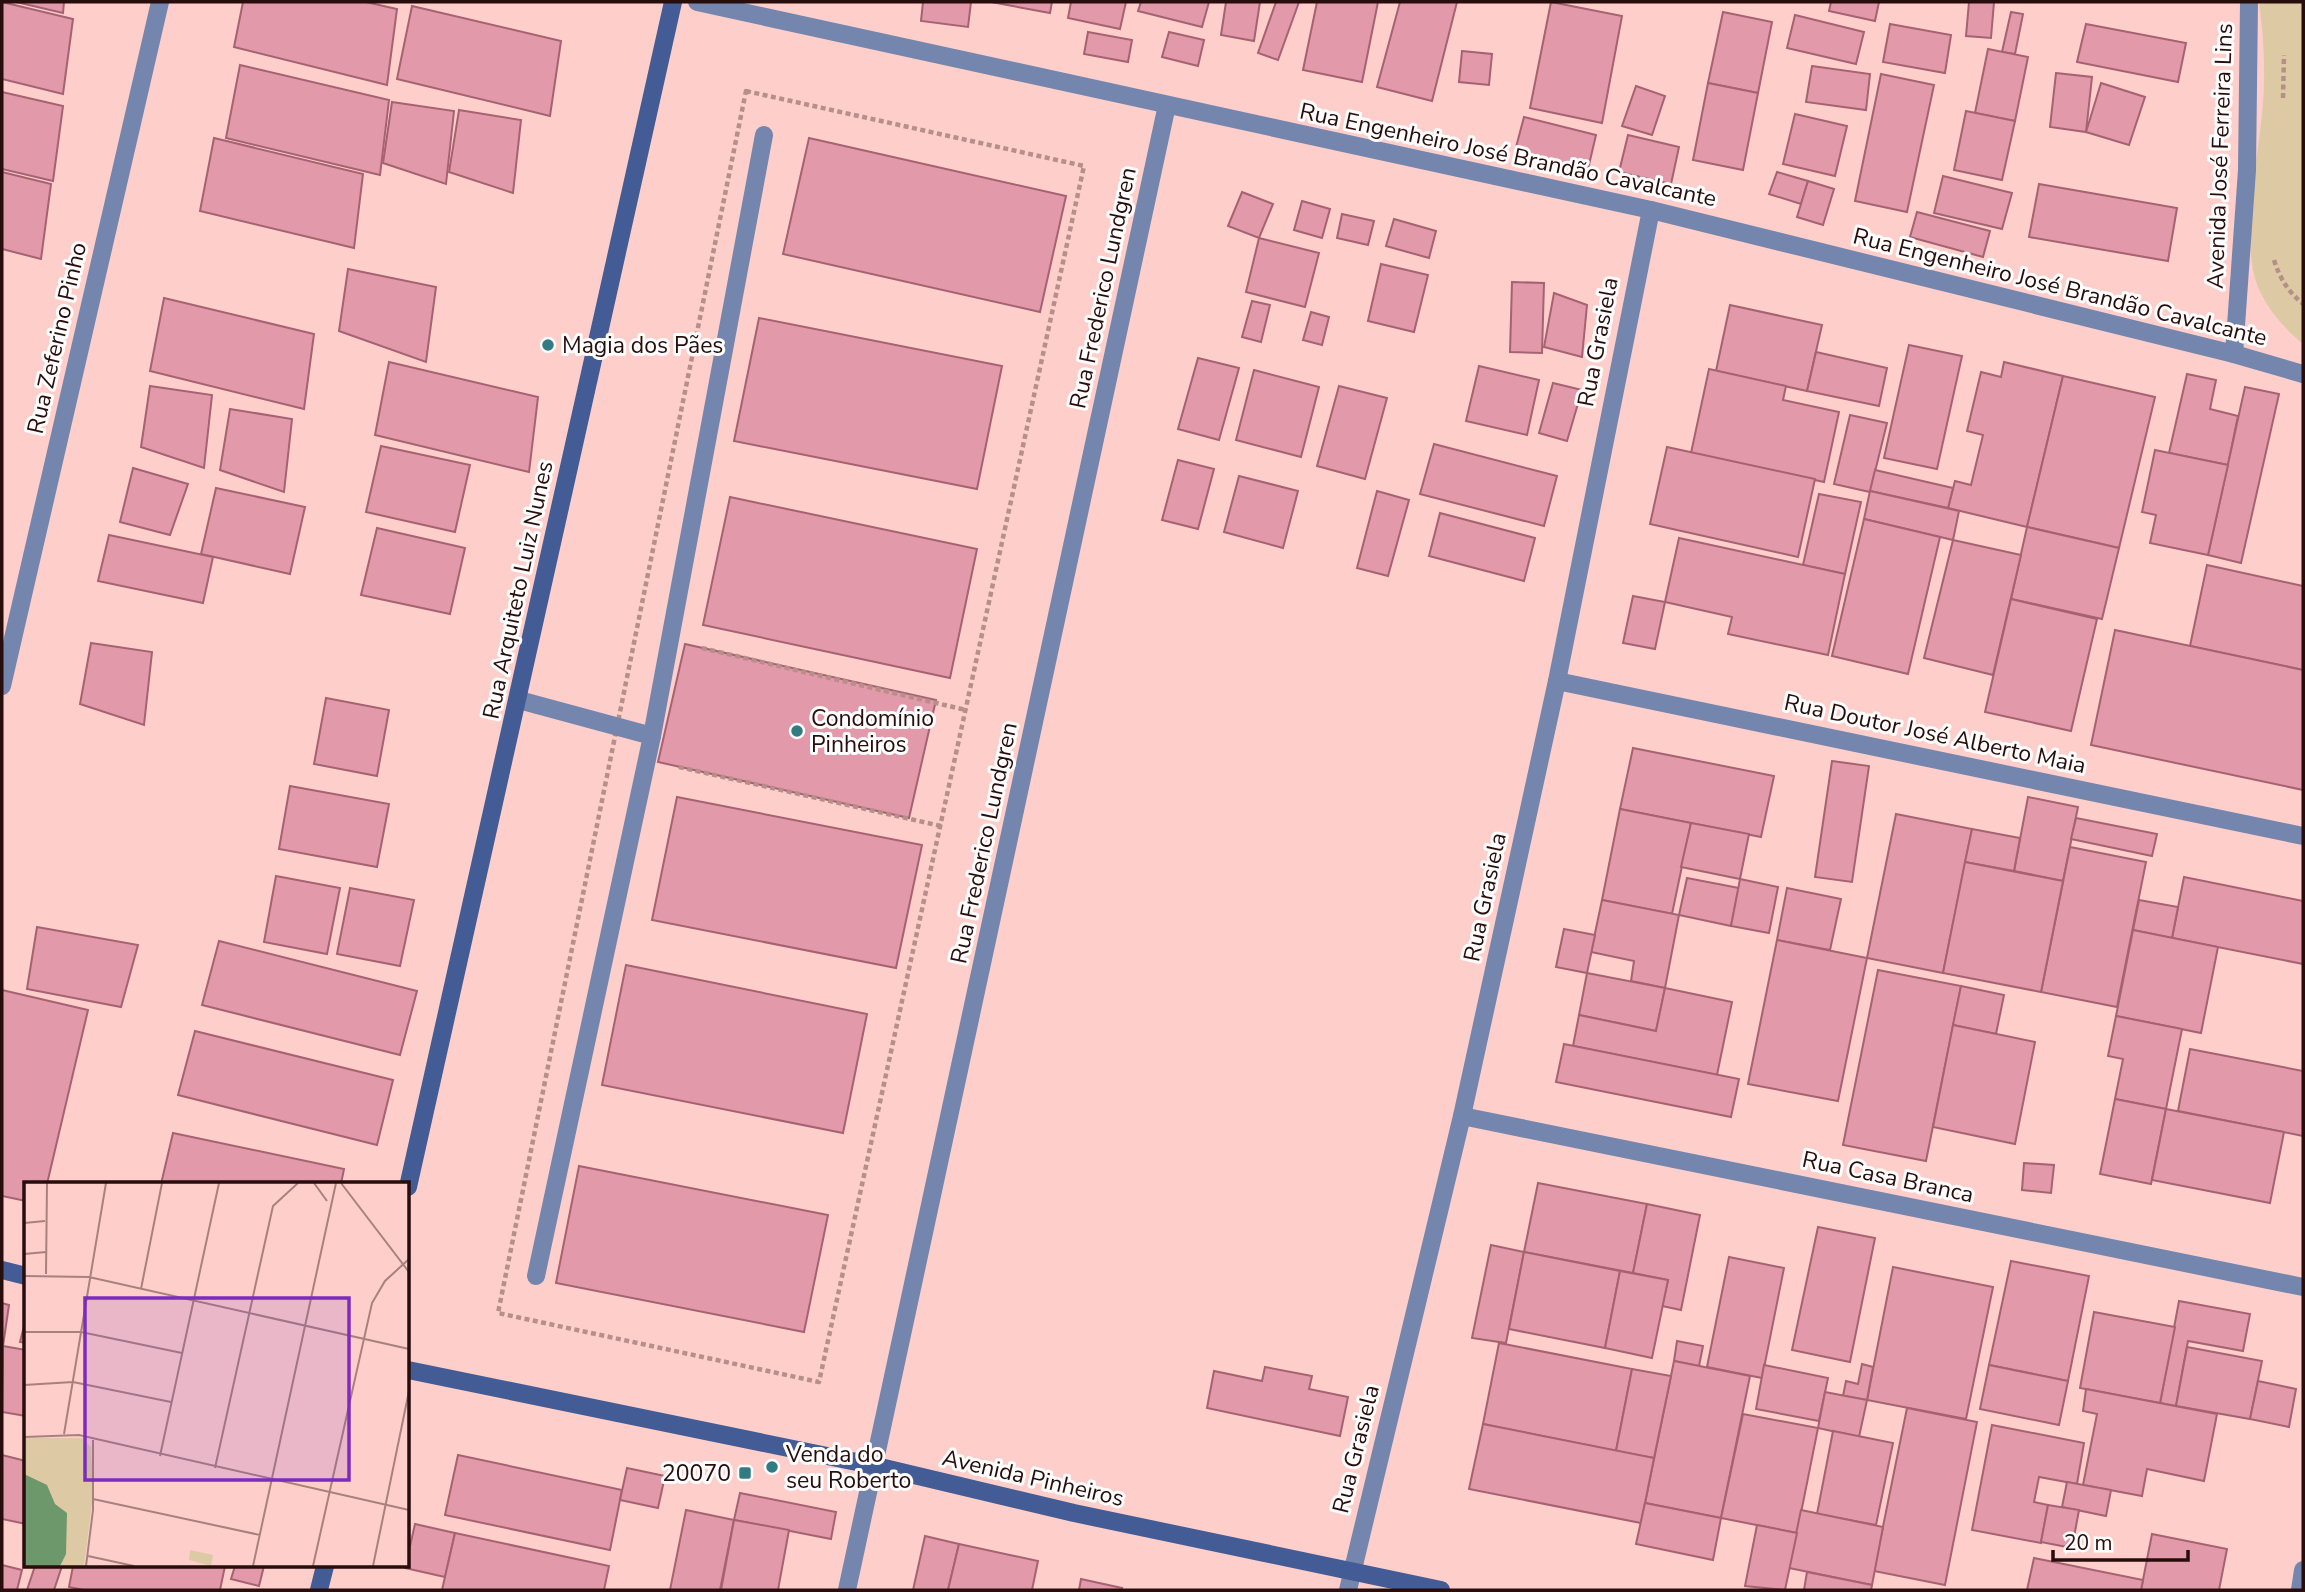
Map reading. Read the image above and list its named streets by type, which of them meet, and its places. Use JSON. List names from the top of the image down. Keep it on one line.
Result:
{"streets":{"main road":["Rua Arquiteto Luiz Nunes","Avenida Pinheiros"],"street":["Rua Engenheiro José Brandão Cavalcante","Avenida José Ferreira Lins","Rua Frederico Lundgren","Rua Zeferino Pinho","Rua Grasiela","Rua Doutor José Alberto Maia","Rua Casa Branca"]},"crossings":[["Rua Engenheiro José Brandão Cavalcante","Avenida José Ferreira Lins"],["Rua Engenheiro José Brandão Cavalcante","Rua Frederico Lundgren"],["Rua Engenheiro José Brandão Cavalcante","Rua Grasiela"],["Rua Frederico Lundgren","Avenida Pinheiros"],["Rua Grasiela","Rua Doutor José Alberto Maia"],["Rua Grasiela","Rua Casa Branca"],["Rua Grasiela","Avenida Pinheiros"]],"places":{"other":["Magia dos Pães","Condomínio Pinheiros","Venda do seu Roberto"],"transit":["20070"]},"scale_bar":"20 m"}
